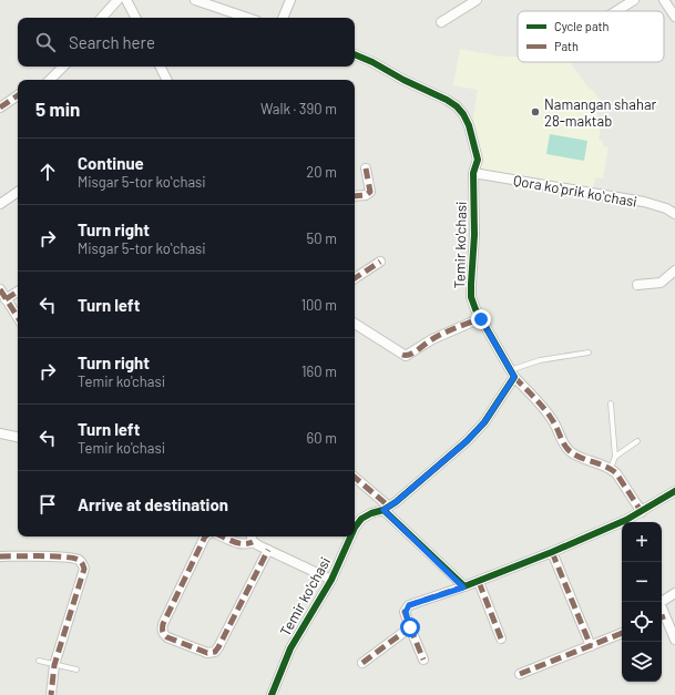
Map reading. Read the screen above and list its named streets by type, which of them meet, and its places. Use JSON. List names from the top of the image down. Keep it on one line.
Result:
{"streets":{"street":["Qora koʻprik koʻchasi","Temir ko'chasi"]},"crossings":[["Qora koʻprik koʻchasi","Temir ko'chasi"]],"places":["Namangan shahar 28-maktab"],"legend":["Cycle path","Path"],"page":{"search":"Search here","heading":["5 min","Walk · 390 m"],"list":[["Continue","Misgar 5-tor koʻchasi","20 m"],["Turn right","Misgar 5-tor koʻchasi","50 m"],["Turn left","100 m"],["Turn right","Temir ko'chasi","160 m"],["Turn left","Temir ko'chasi","60 m"],"Arrive at destination"],"map_buttons":["+","−"]}}
